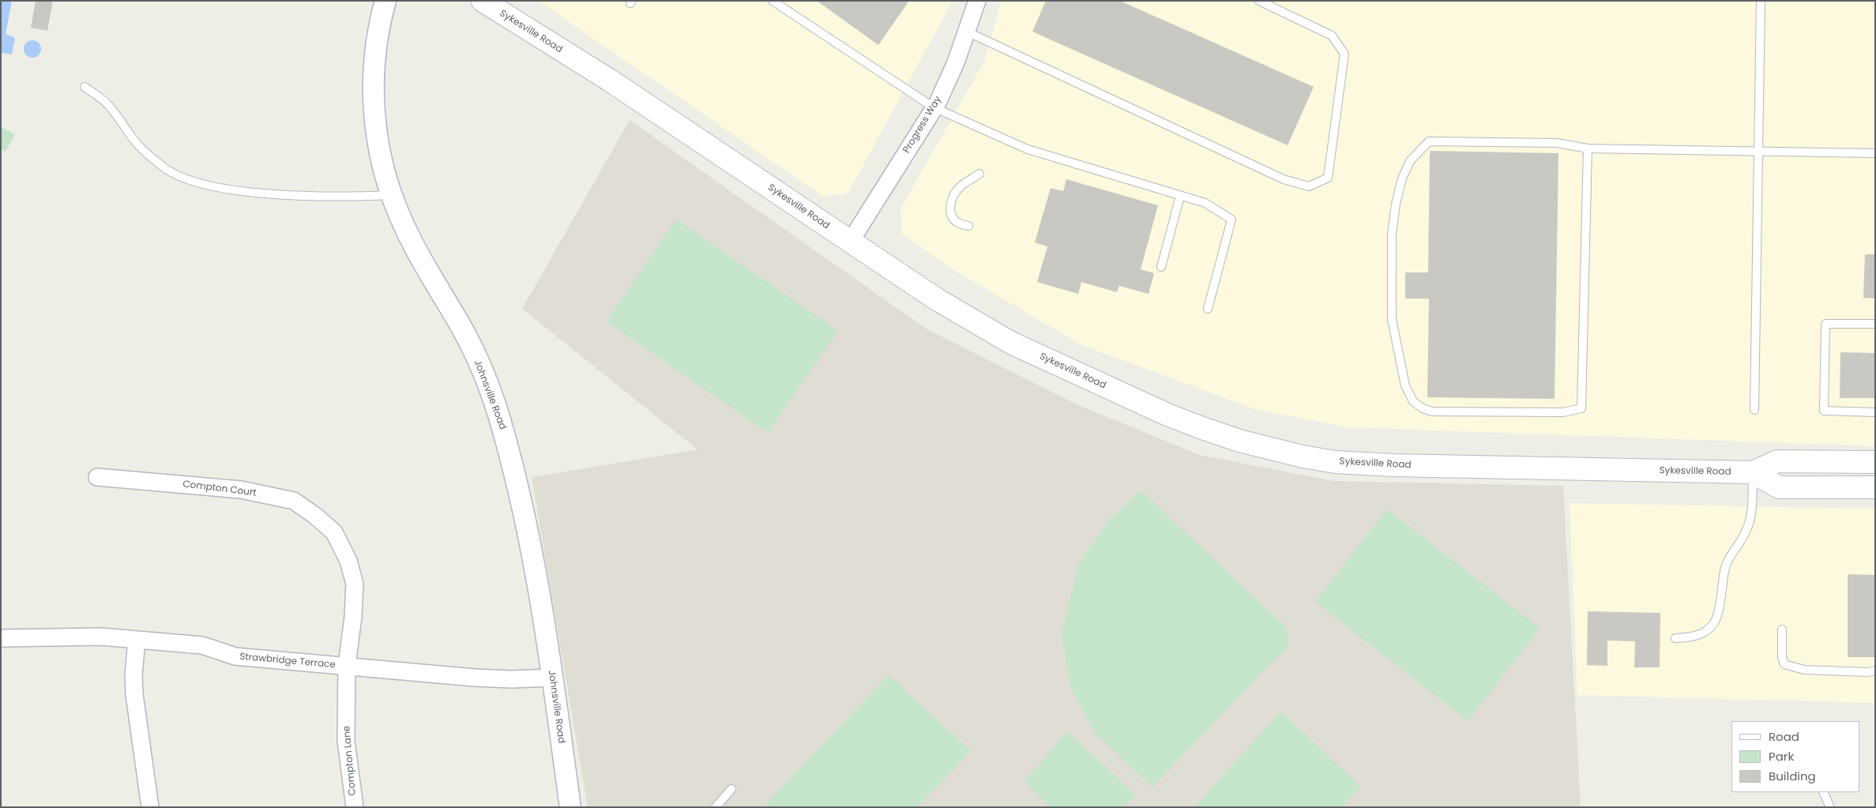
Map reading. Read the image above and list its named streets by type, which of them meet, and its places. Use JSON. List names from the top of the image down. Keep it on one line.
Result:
{"streets":{"main road":["Sykesville Road"],"street":["Progress Way","Johnsville Road","Compton Court","Strawbridge Terrace","Compton Lane"]},"crossings":[["Sykesville Road","Progress Way"],["Johnsville Road","Strawbridge Terrace"],["Compton Court","Strawbridge Terrace"],["Compton Court","Compton Lane"],["Strawbridge Terrace","Compton Lane"]],"legend":["Road","Park","Building"]}
